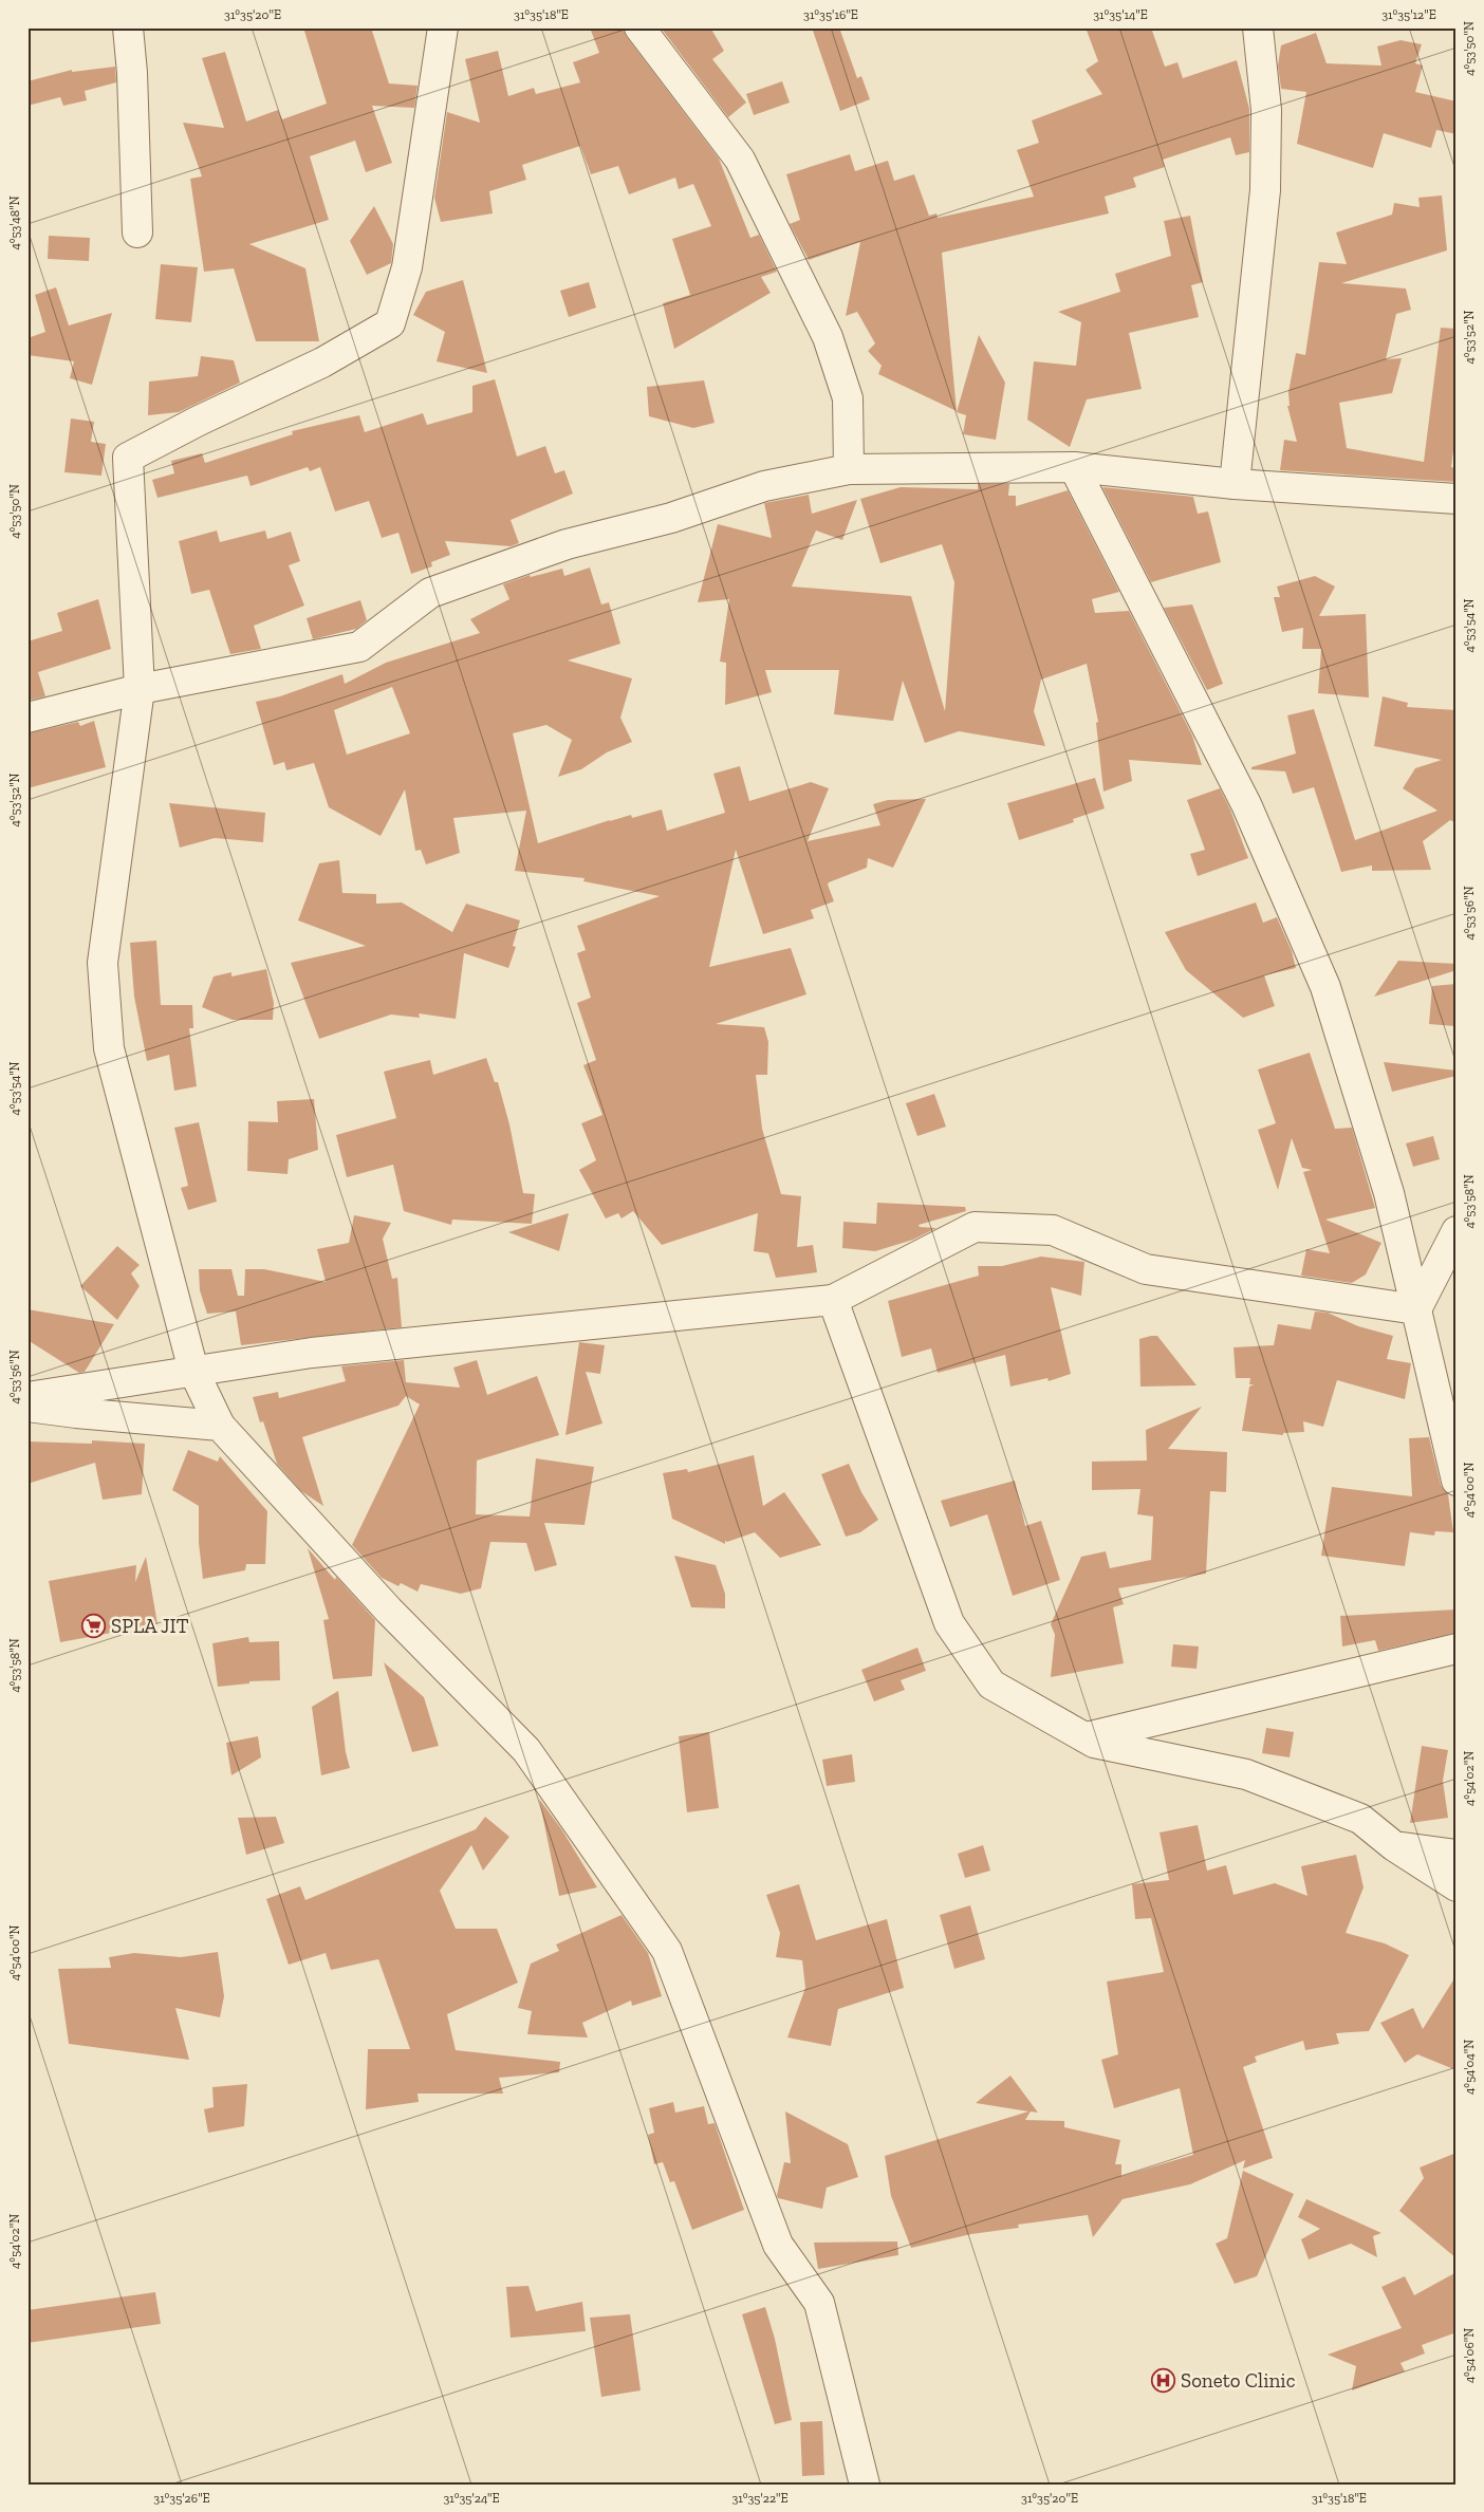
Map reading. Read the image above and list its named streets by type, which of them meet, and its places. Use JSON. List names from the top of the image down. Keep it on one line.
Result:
{"places":{"supermarket":["SPLA JIT"],"hospital":["Soneto Clinic"]},"coordinates":["31°35'20\"E","31°35'18\"E","31°35'16\"E","31°35'14\"E","31°35'12\"E","4°53'50\"N","4°53'48\"N","4°53'52\"N","4°53'54\"N","4°53'56\"N","4°53'58\"N","4°54'00\"N","4°54'02\"N","4°54'04\"N","4°54'06\"N","31°35'26\"E","31°35'24\"E","31°35'22\"E"]}
